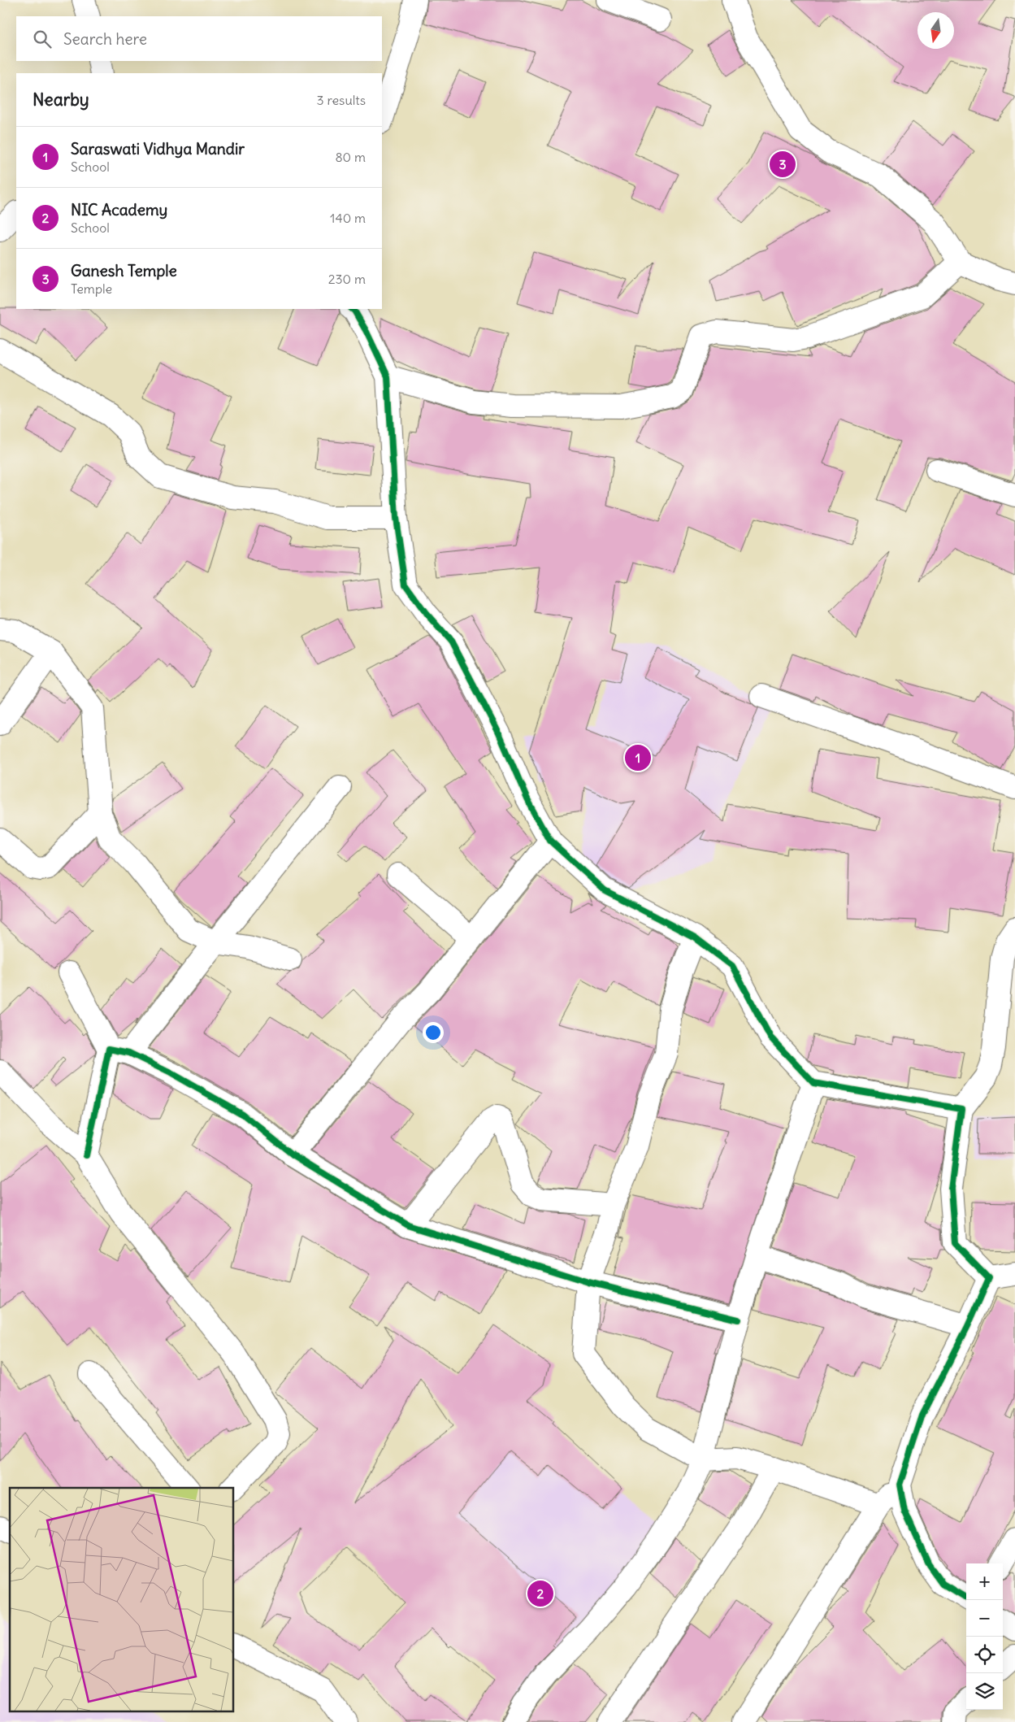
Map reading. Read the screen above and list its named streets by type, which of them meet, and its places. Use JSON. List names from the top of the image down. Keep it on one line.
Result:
{"north":"bottom","page":{"search":"Search here","heading":["Nearby","3 results"],"list":[{"mark":"1","name":"Saraswati Vidhya Mandir","note":"School","value":"80 m"},{"mark":"2","name":"NIC Academy","note":"School","value":"140 m"},{"mark":"3","name":"Ganesh Temple","note":"Temple","value":"230 m"}],"pins":["3","1","2"],"map_buttons":["+","−"]}}
